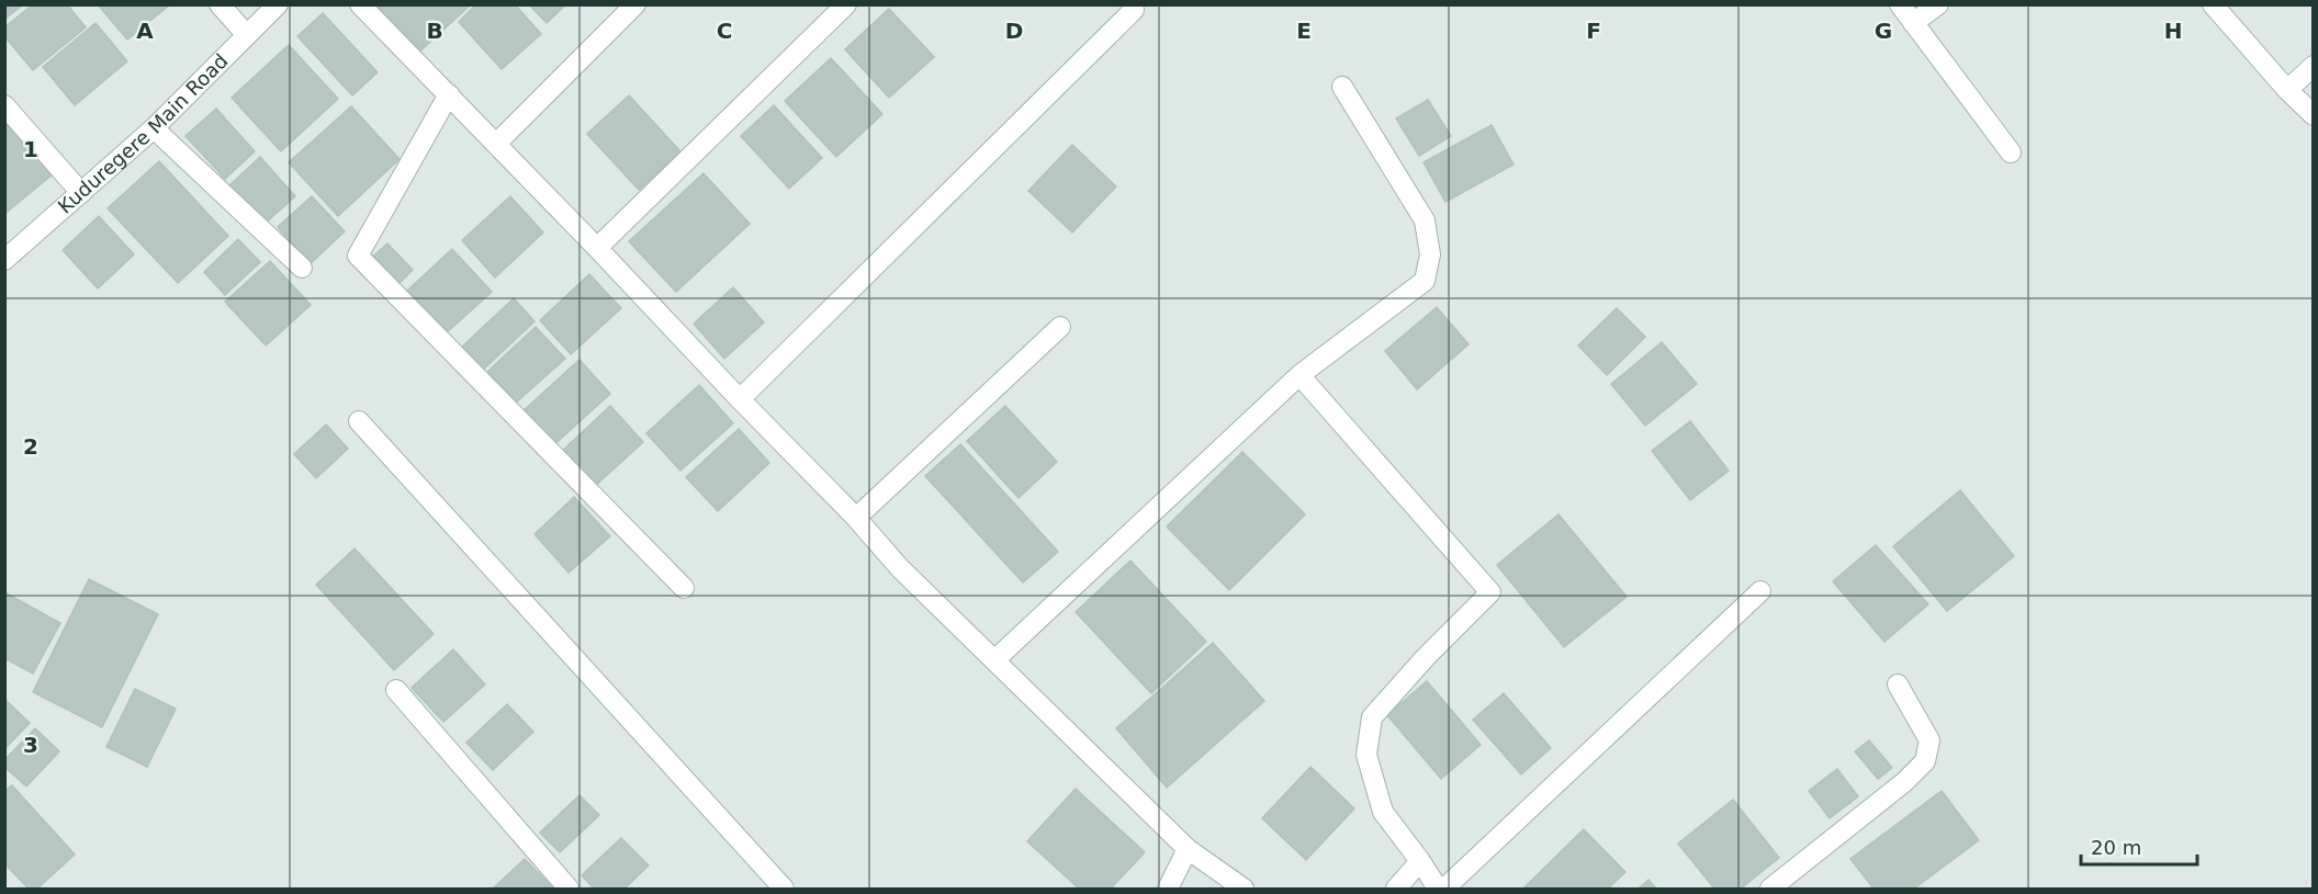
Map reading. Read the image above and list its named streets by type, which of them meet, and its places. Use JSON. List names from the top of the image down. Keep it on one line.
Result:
{"streets":{"street":["Kuduregere Main Road"]},"scale_bar":"20 m","grid":{"columns":["A","B","C","D","E","F","G","H"],"rows":["1","2","3"]}}
